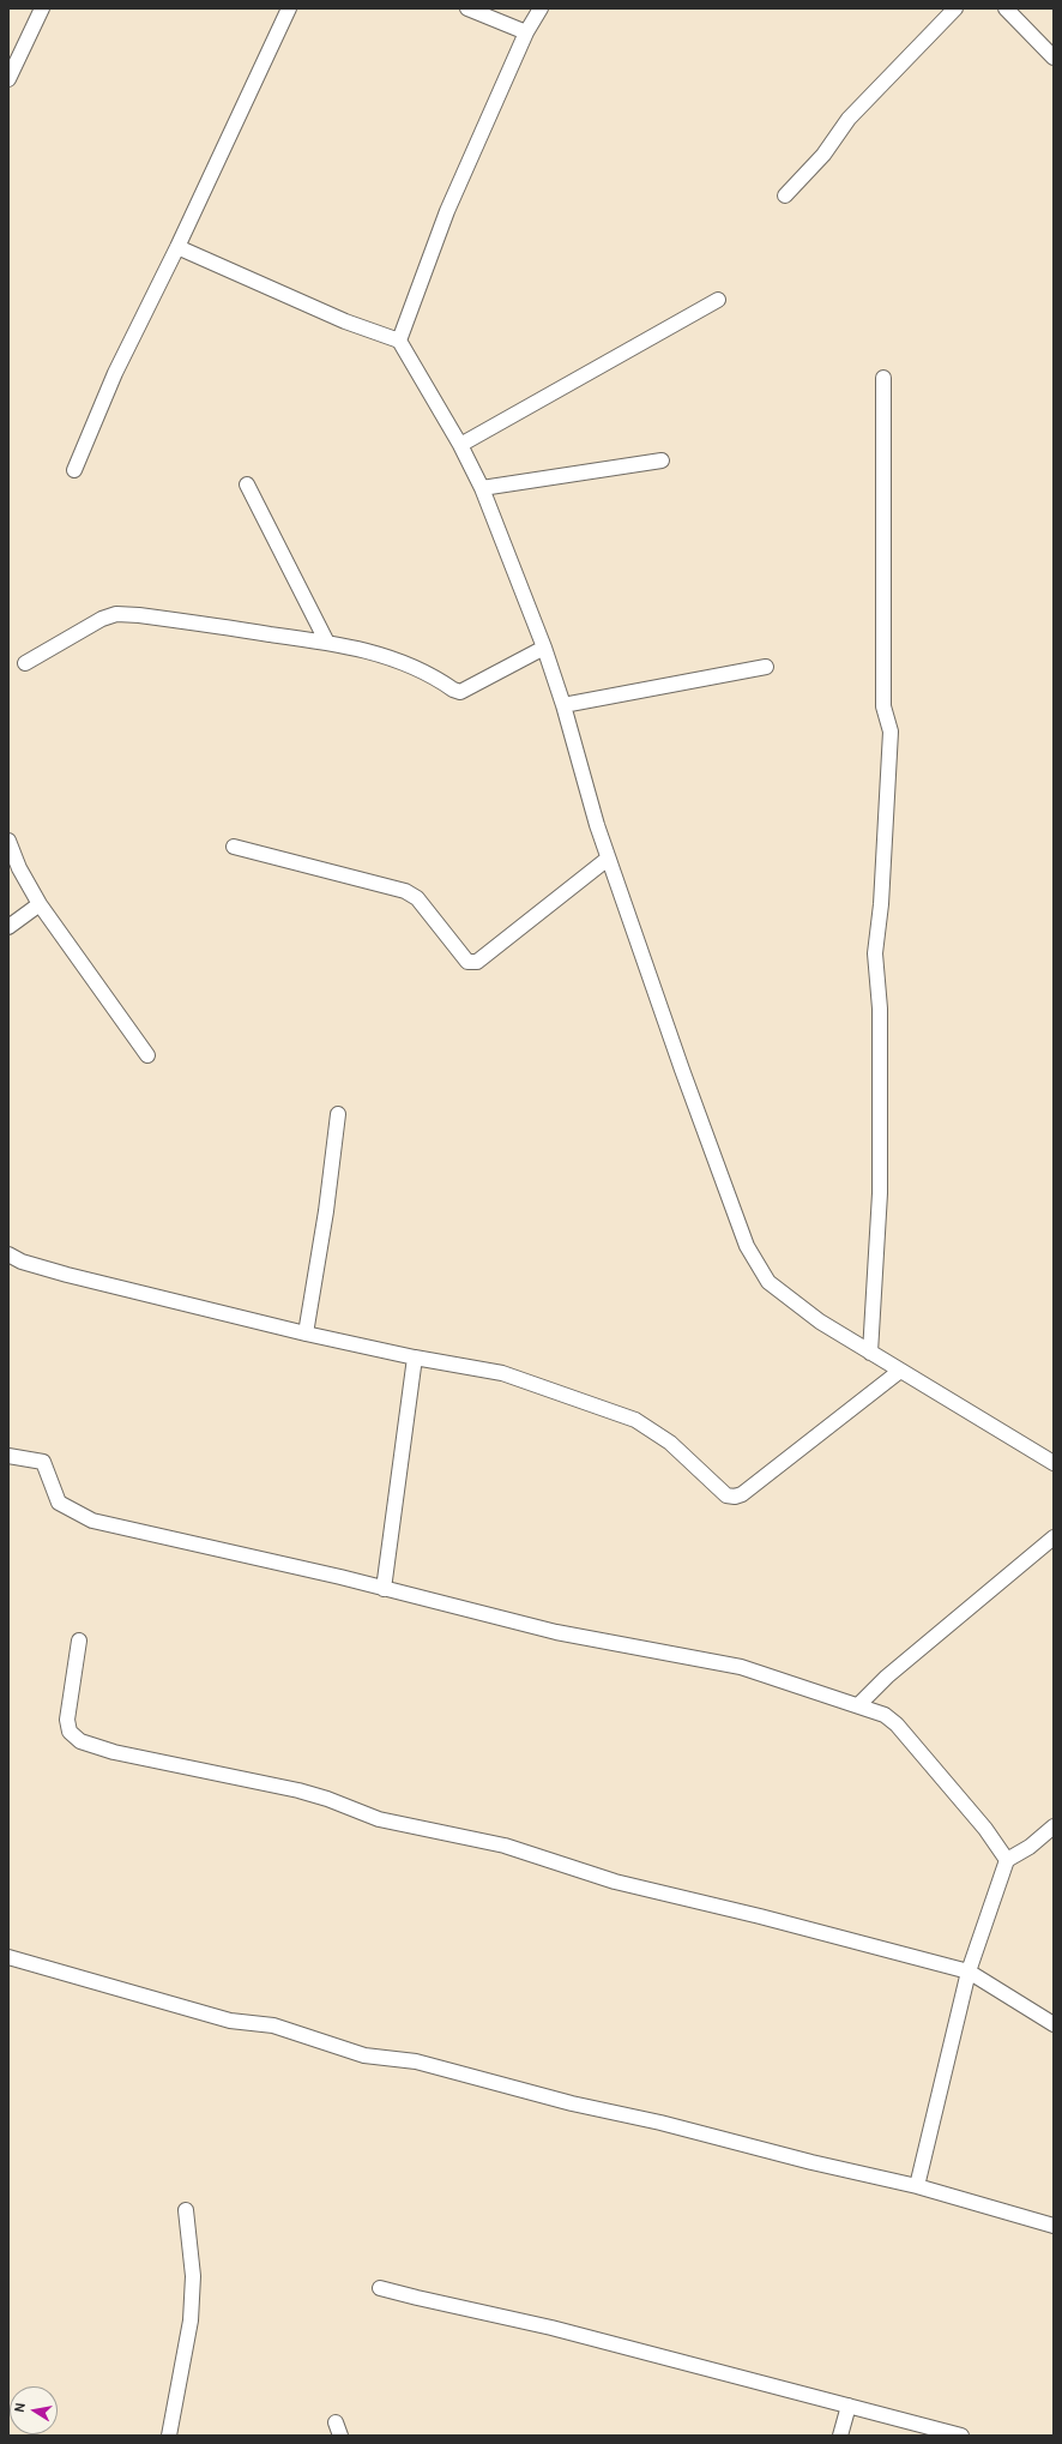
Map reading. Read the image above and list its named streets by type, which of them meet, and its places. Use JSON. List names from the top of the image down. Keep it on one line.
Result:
{"north":"left"}
